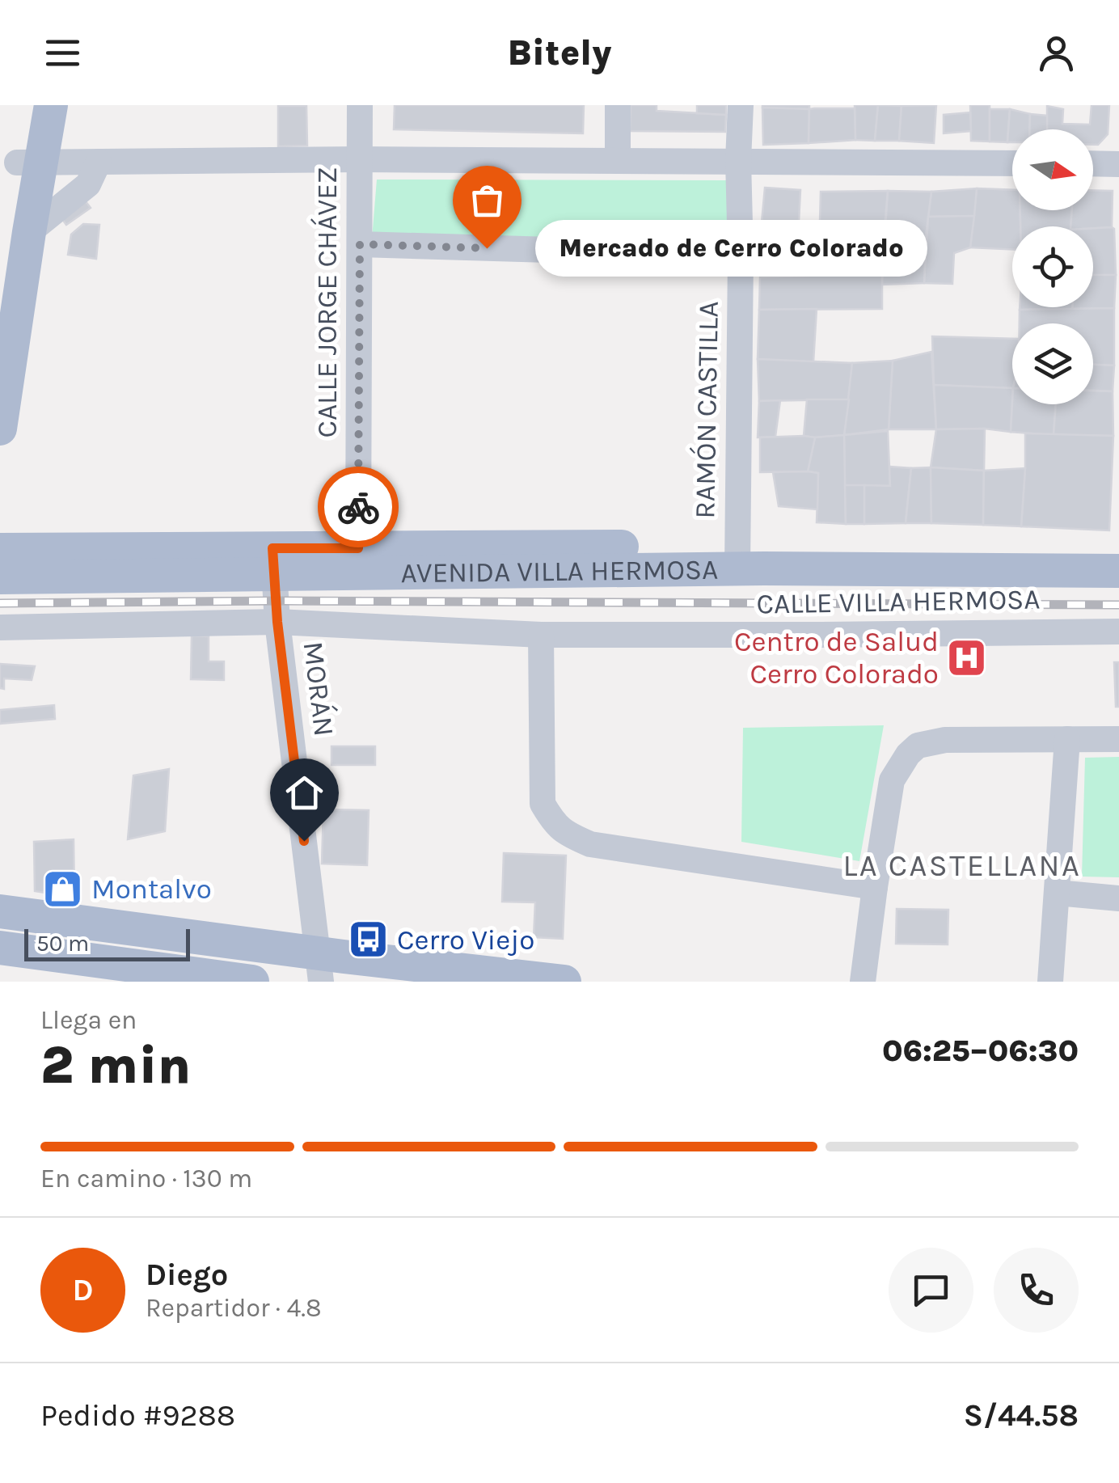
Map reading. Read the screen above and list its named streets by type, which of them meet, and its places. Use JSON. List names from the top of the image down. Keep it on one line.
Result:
{"streets":{"main road":["AVENIDA VILLA HERMOSA"],"street":["CALLE JORGE CHÁVEZ","RAMÓN CASTILLA","CALLE VILLA HERMOSA","MORÁN"]},"crossings":[["CALLE JORGE CHÁVEZ","AVENIDA VILLA HERMOSA"],["RAMÓN CASTILLA","AVENIDA VILLA HERMOSA"],["AVENIDA VILLA HERMOSA","MORÁN"],["CALLE VILLA HERMOSA","MORÁN"]],"districts":["LA CASTELLANA"],"places":{"other":["Mercado de Cerro Colorado"],"hospital":["Centro de Salud Cerro Colorado"],"shop":["Montalvo"],"bus stop":["Cerro Viejo"]},"scale_bar":"50 m","north":"right","page":{"header":"Bitely","bubble":"Mercado de Cerro Colorado","scale":"50 m","heading":["2 min","Llega en","06:25–06:30"],"panel":["Diego","Repartidor · 4.8","Pedido #9288","S/44.58"],"bar":"En camino · 130 m","round":"D"}}
